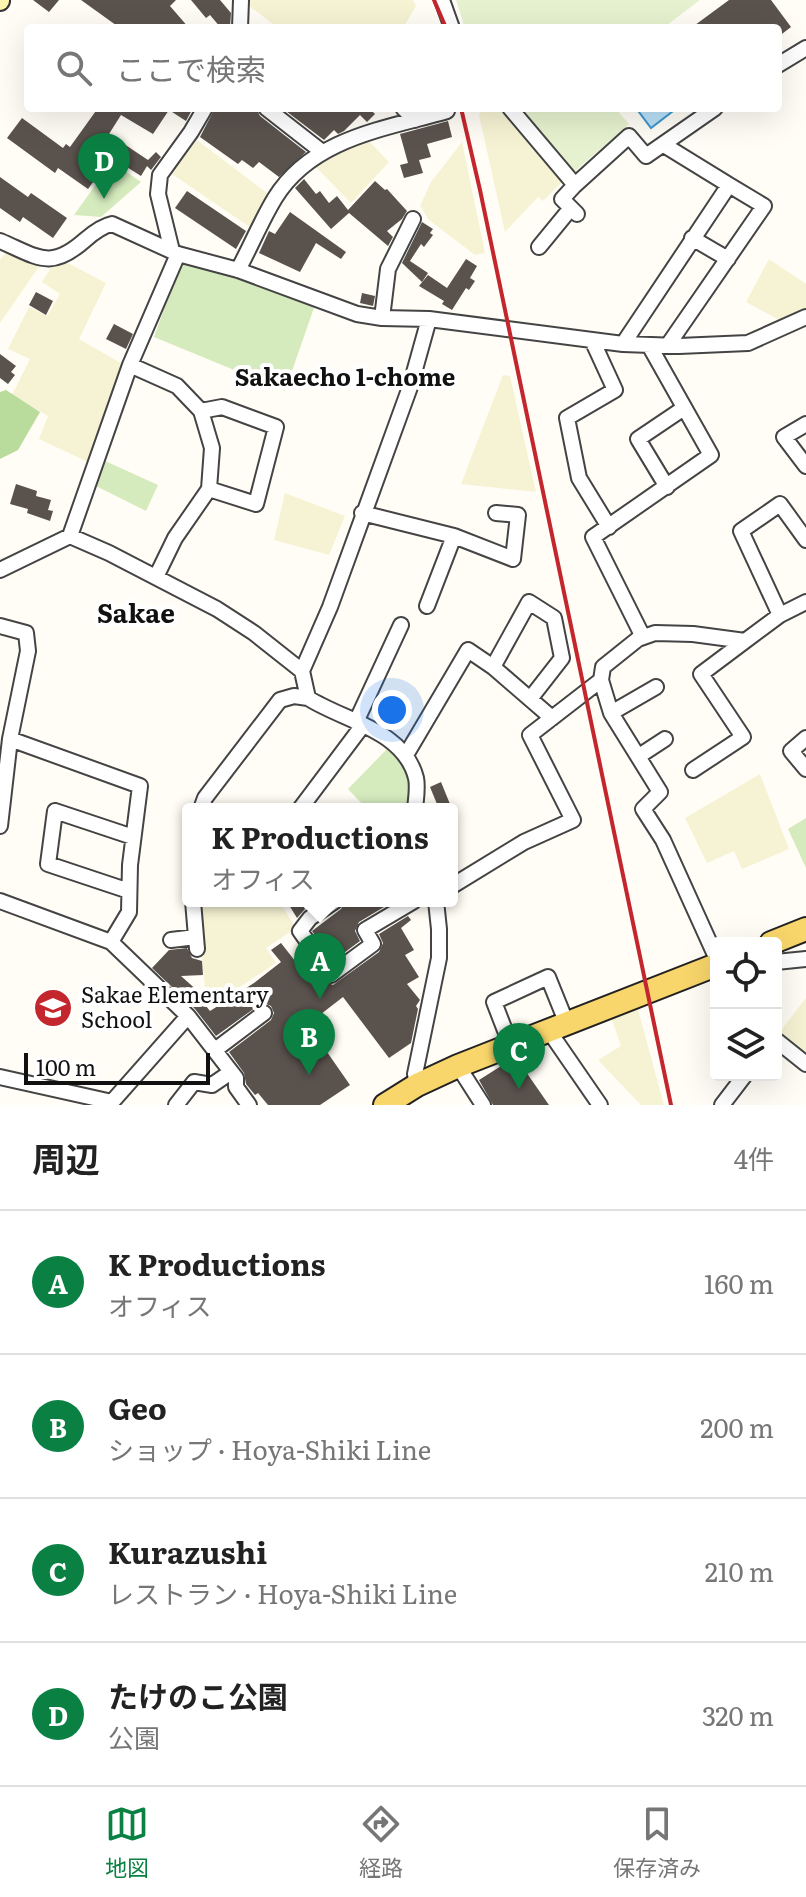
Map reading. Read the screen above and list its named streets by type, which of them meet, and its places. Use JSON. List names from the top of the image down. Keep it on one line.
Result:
{"districts":["Sakaecho 1-chome","Sakae"],"places":{"school or university":["Sakae Elementary School"]},"scale_bar":"100 m","page":{"search":"ここで検索","pins":["D","A","B","C"],"popup":["K Productions","オフィス"],"scale":"100 m","heading":["周辺","4件"],"list":[{"mark":"A","name":"K Productions","note":"オフィス","value":"160 m"},{"mark":"B","name":"Geo","note":"ショップ · Hoya-Shiki Line","value":"200 m"},{"mark":"C","name":"Kurazushi","note":"レストラン · Hoya-Shiki Line","value":"210 m"},{"mark":"D","name":"たけのこ公園","note":"公園","value":"320 m"}],"nav":["地図","経路","保存済み"]}}
